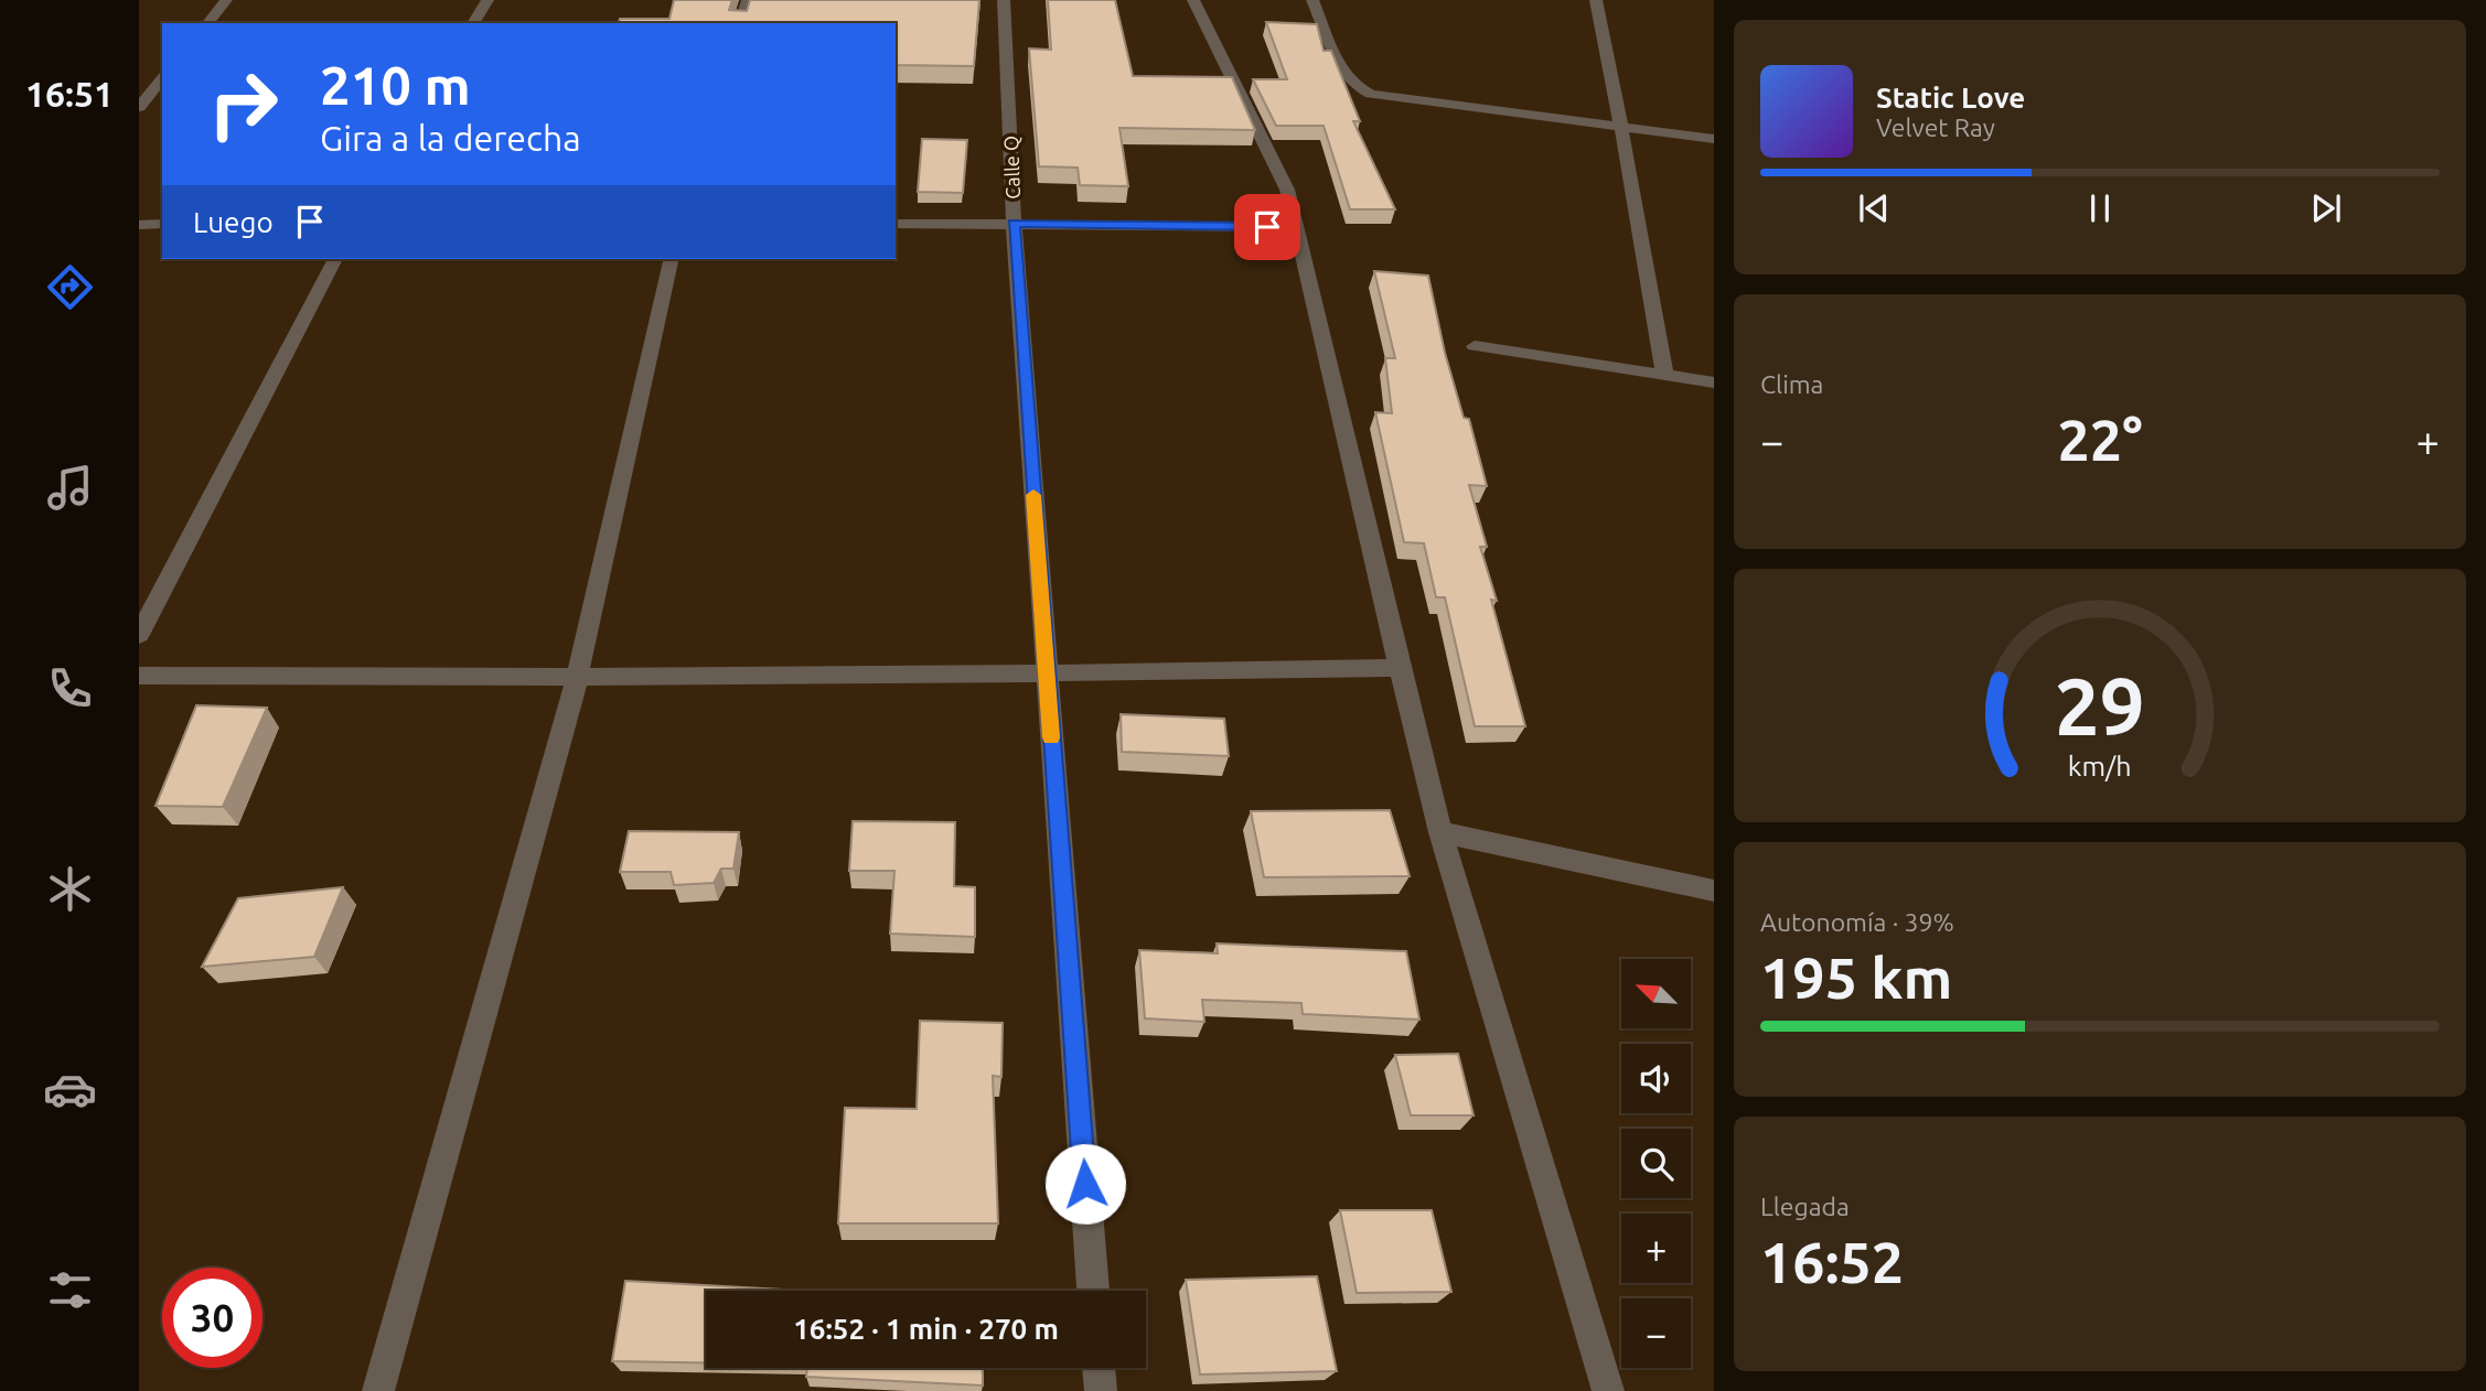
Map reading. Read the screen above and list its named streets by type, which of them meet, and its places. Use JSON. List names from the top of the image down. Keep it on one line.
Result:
{"streets":{"street":["Calle Q"]},"north":"top left","page":{"tabs":"16:51","turn":["210 m","Gira a la derecha"],"song":["Static Love","Velvet Ray"],"then":"Luego","tile":["Clima",["Autonomía · 39%","195 km"],["Llegada","16:52"]],"heat":["−","22°","+"],"map_buttons":["+","−"],"limit":"30","trip":"16:52 · 1 min · 270 m","gauge":["29","km/h"]}}
